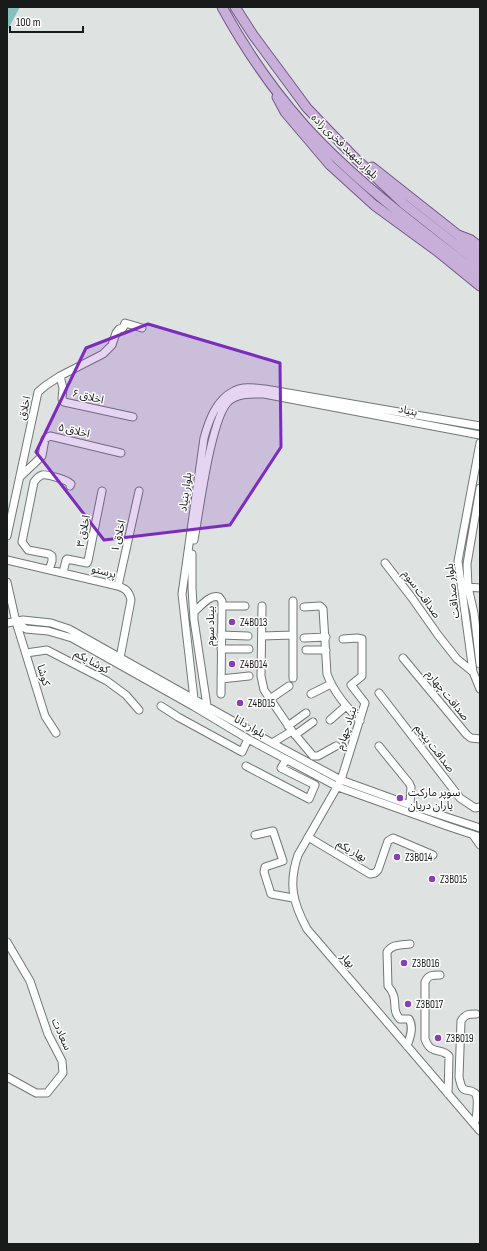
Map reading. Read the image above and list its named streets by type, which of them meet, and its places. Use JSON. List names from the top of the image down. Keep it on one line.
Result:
{"streets":{"main road":["بلوار شهید فخری زاده"],"street":["اخلاق ۶","اخلاق","بنیاد","اخلاق ۵","بلوار بنیاد","اخلاق ۳","اخلاق ۱","پرستو","بلوار صداقت","صداقت سوم","بیناد سوم","کوشا یکم","کوشا","صداقت چهارم","بلوار دانا","بنیاد چهارم","صداقت پنجم","بهار یکم","بهار","سعادت"]},"crossings":[["اخلاق ۶","اخلاق"],["اخلاق","اخلاق ۵"],["بنیاد","بلوار بنیاد"],["بلوار بنیاد","بیناد سوم"],["بلوار بنیاد","بلوار دانا"],["اخلاق ۳","پرستو"],["اخلاق ۱","پرستو"],["پرستو","بلوار دانا"],["بلوار صداقت","صداقت سوم"],["کوشا یکم","کوشا"],["کوشا","بلوار دانا"],["بلوار دانا","بنیاد چهارم"],["بلوار دانا","بهار"],["بنیاد چهارم","بهار"],["بهار یکم","بهار"]],"places":["Z4B013","Z4B014","Z4B015","سوپر مارکت یاران دریان","Z3B014","Z3B015","Z3B016","Z3B017","Z3B019"],"scale_bar":"100 m"}
